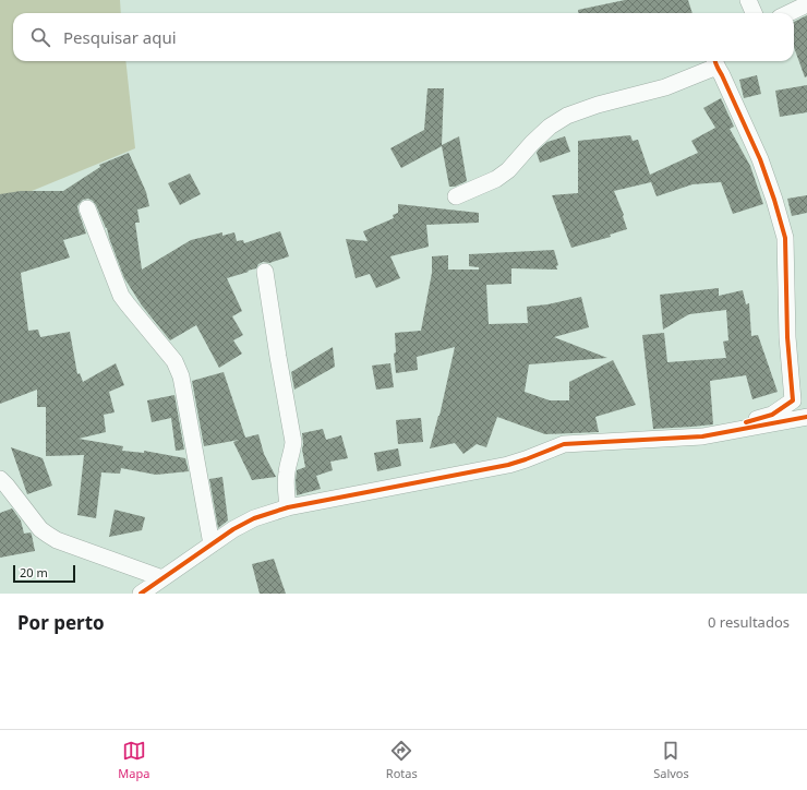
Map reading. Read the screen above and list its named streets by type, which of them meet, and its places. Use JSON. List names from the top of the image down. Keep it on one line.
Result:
{"scale_bar":"20 m","page":{"search":"Pesquisar aqui","scale":"20 m","heading":["Por perto","0 resultados"],"nav":["Mapa","Rotas","Salvos"]}}
